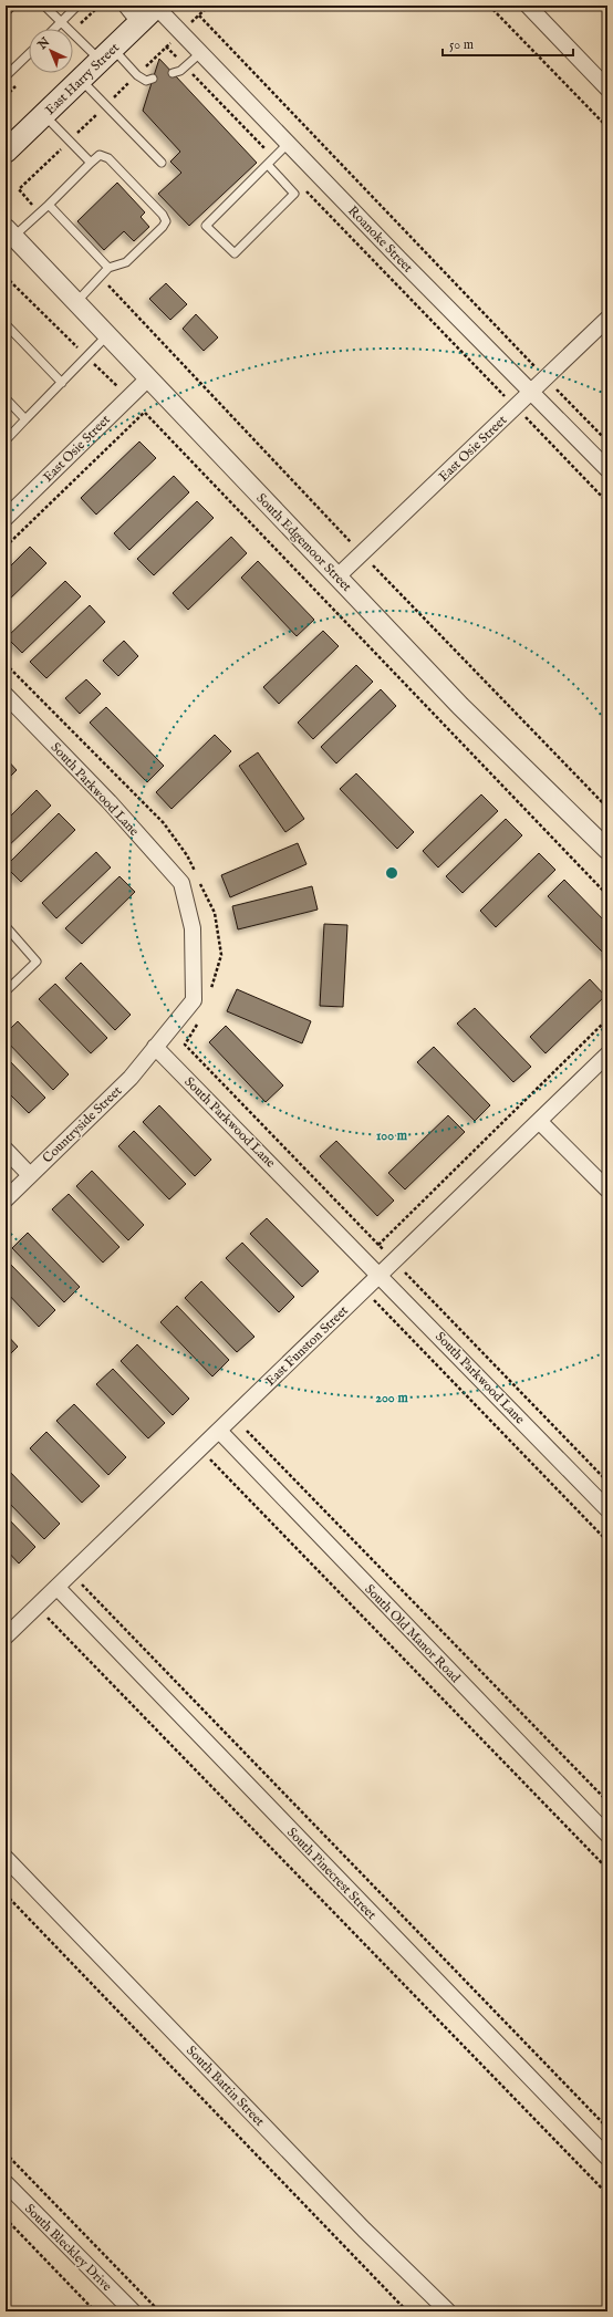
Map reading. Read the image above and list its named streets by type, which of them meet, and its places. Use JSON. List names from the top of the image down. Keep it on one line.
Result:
{"streets":{"main road":["East Harry Street"],"street":["Roanoke Street","East Osie Street","South Edgemoor Street","South Parkwood Lane","Countryside Street","East Funston Street","South Old Manor Road","South Pinecrest Street","South Battin Street","South Bleckley Drive"]},"crossings":[["East Harry Street","Roanoke Street"],["Roanoke Street","East Osie Street"],["East Osie Street","South Edgemoor Street"],["South Parkwood Lane","Countryside Street"],["South Parkwood Lane","East Funston Street"],["East Funston Street","South Old Manor Road"],["East Funston Street","South Pinecrest Street"]],"scale_bar":"50 m","north":"top left","rings":["100 m","200 m"]}
